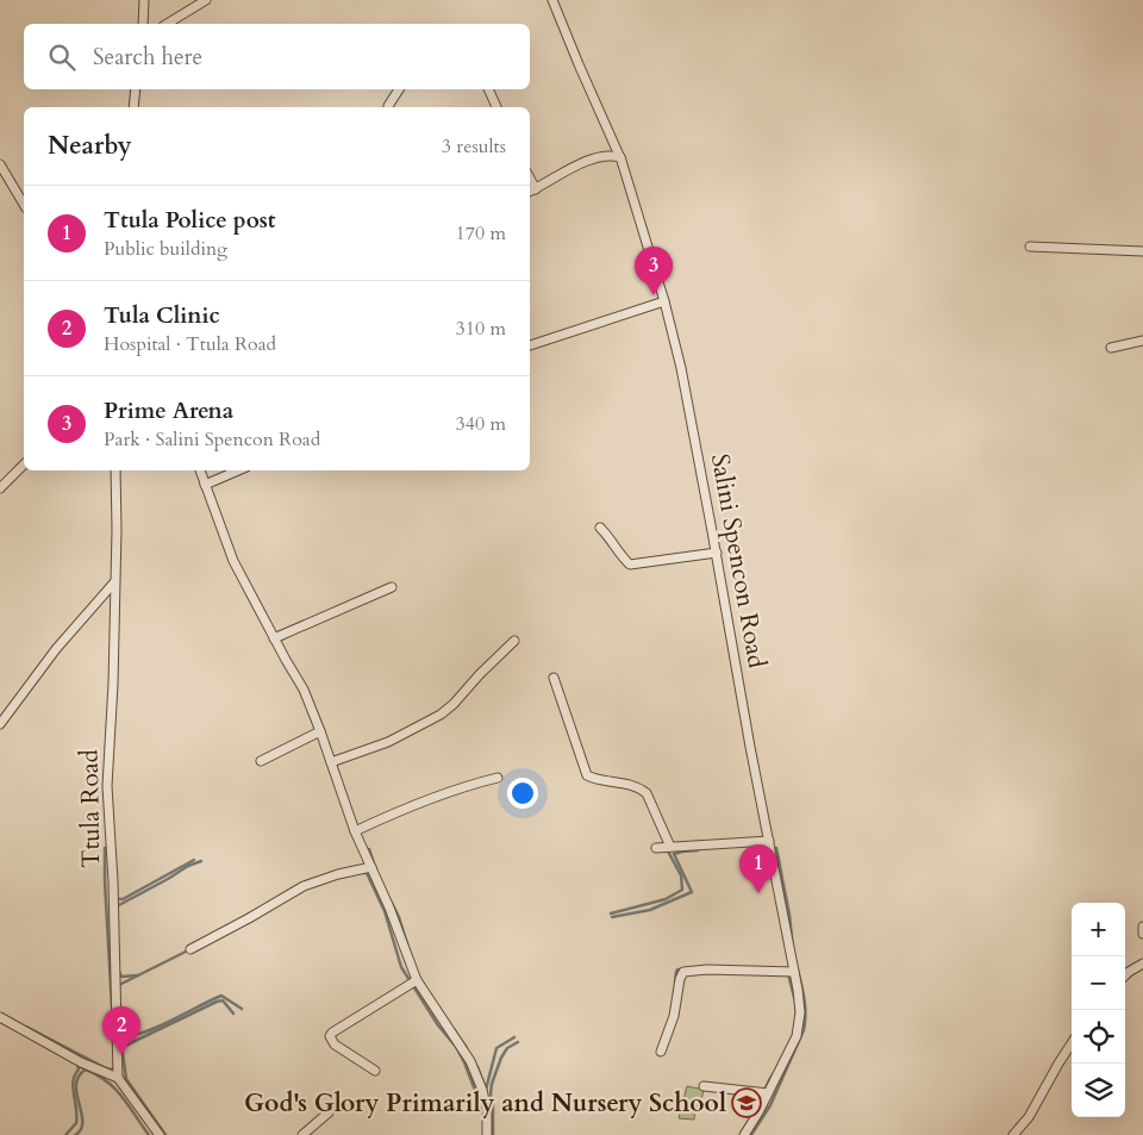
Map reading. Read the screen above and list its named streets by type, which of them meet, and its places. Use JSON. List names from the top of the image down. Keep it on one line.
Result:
{"streets":{"street":["Salini Spencon Road","Ttula Road"]},"places":{"school or university":["God's Glory Primarily and Nursery School"]},"page":{"search":"Search here","heading":["Nearby","3 results"],"list":[{"mark":"1","name":"Ttula Police post","note":"Public building","value":"170 m"},{"mark":"2","name":"Tula Clinic","note":"Hospital · Ttula Road","value":"310 m"},{"mark":"3","name":"Prime Arena","note":"Park · Salini Spencon Road","value":"340 m"}],"pins":["3","1","2"],"map_buttons":["+","−"]}}
